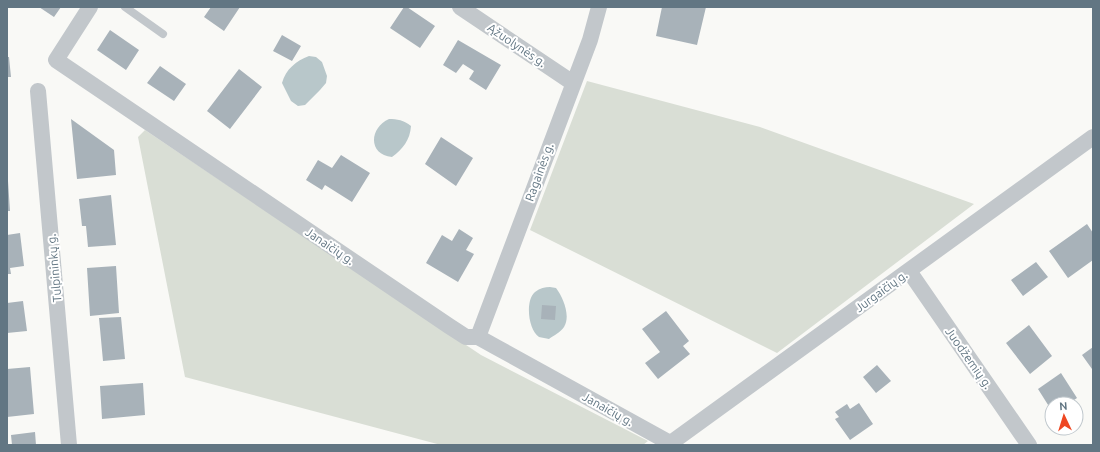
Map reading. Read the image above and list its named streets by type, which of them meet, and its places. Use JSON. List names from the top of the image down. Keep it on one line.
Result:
{"streets":{"street":["Ąžuolynės g.","Ragainės g.","Janaičių g.","Tulpininkų g.","Jurgaičių g.","Juodžemių g."]},"crossings":[["Ąžuolynės g.","Ragainės g."],["Ragainės g.","Janaičių g."],["Janaičių g.","Jurgaičių g."],["Jurgaičių g.","Juodžemių g."]],"north":"top"}
